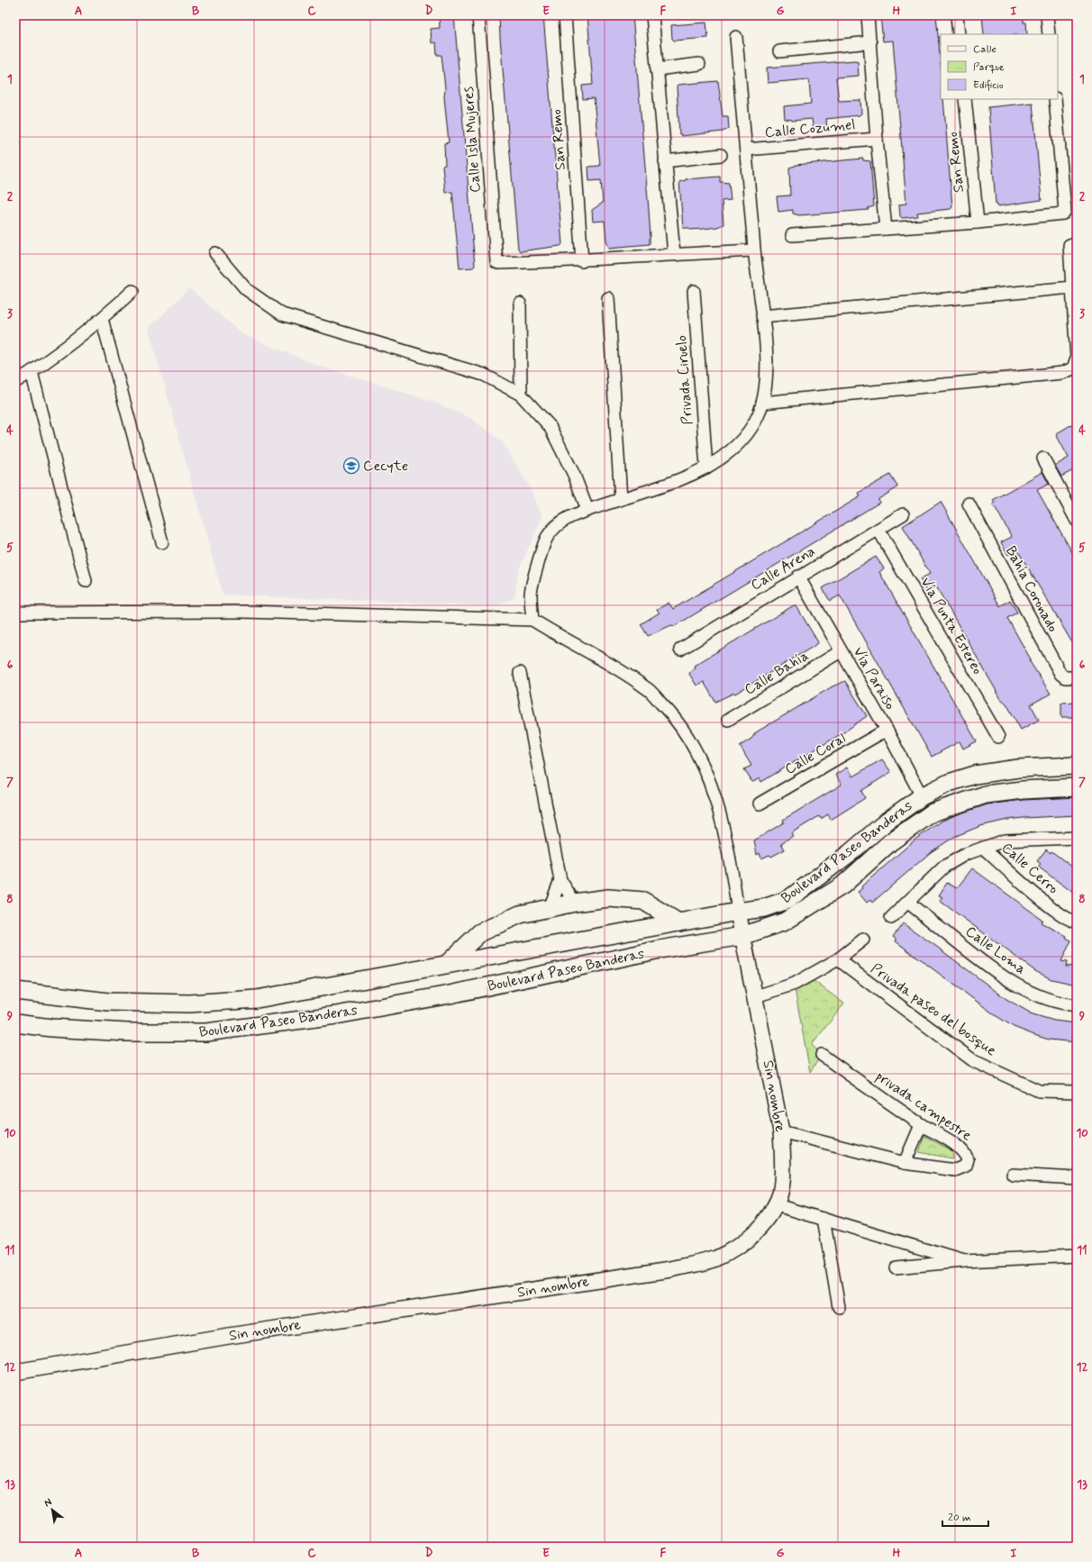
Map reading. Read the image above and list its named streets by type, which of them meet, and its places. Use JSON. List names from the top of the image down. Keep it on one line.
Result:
{"streets":{"main road":["Boulevard Paseo Banderas"],"street":["Calle Cozumel","Calle Isla Mujeres","San Remo","Privada Ciruelo","Calle Arena","Bahía Coronado","Vía Punta Estereo","Calle Bahía","Vía Paraiso","Calle Coral","Calle Cerro","Calle Loma","Privada paseo del bosque","Sin nombre","privada campestre"]},"crossings":[["Calle Isla Mujeres","San Remo"],["Calle Arena","Vía Punta Estereo"],["Calle Arena","Vía Paraiso"],["Calle Bahía","Vía Paraiso"],["Vía Paraiso","Calle Coral"],["Vía Paraiso","Boulevard Paseo Banderas"],["Boulevard Paseo Banderas","Sin nombre"],["Sin nombre","privada campestre"]],"places":{"school or university":["Cecyte"]},"legend":["Calle","Parque","Edificio"],"scale_bar":"20 m","north":"top left","grid":{"columns":["A","B","C","D","E","F","G","H","I"],"rows":["1","2","3","4","5","6","7","8","9","10","11","12","13"]}}
